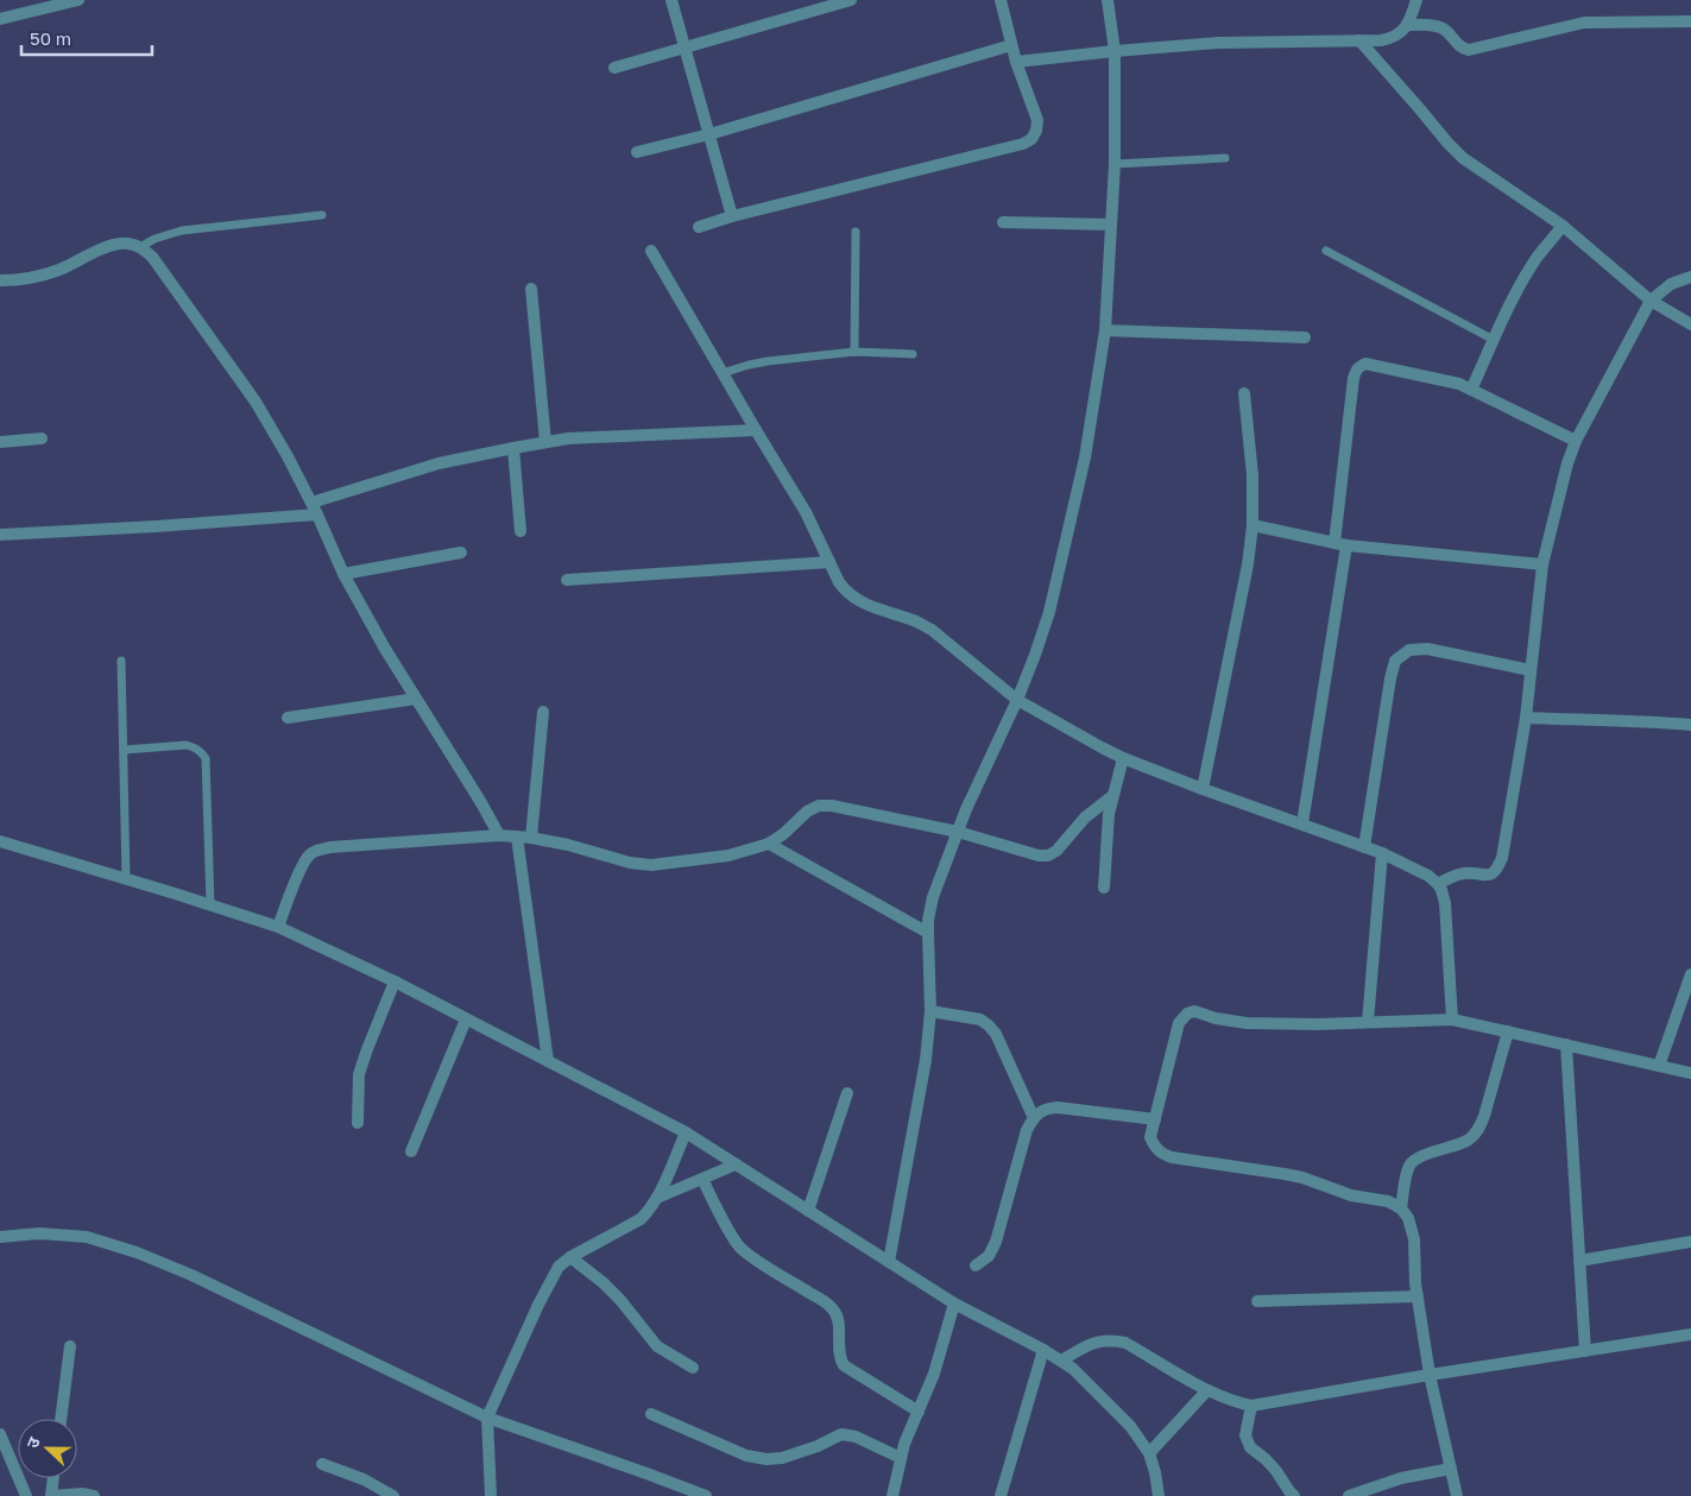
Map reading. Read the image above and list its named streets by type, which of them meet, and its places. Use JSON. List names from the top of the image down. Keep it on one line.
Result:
{"scale_bar":"50 m","north":"left"}
